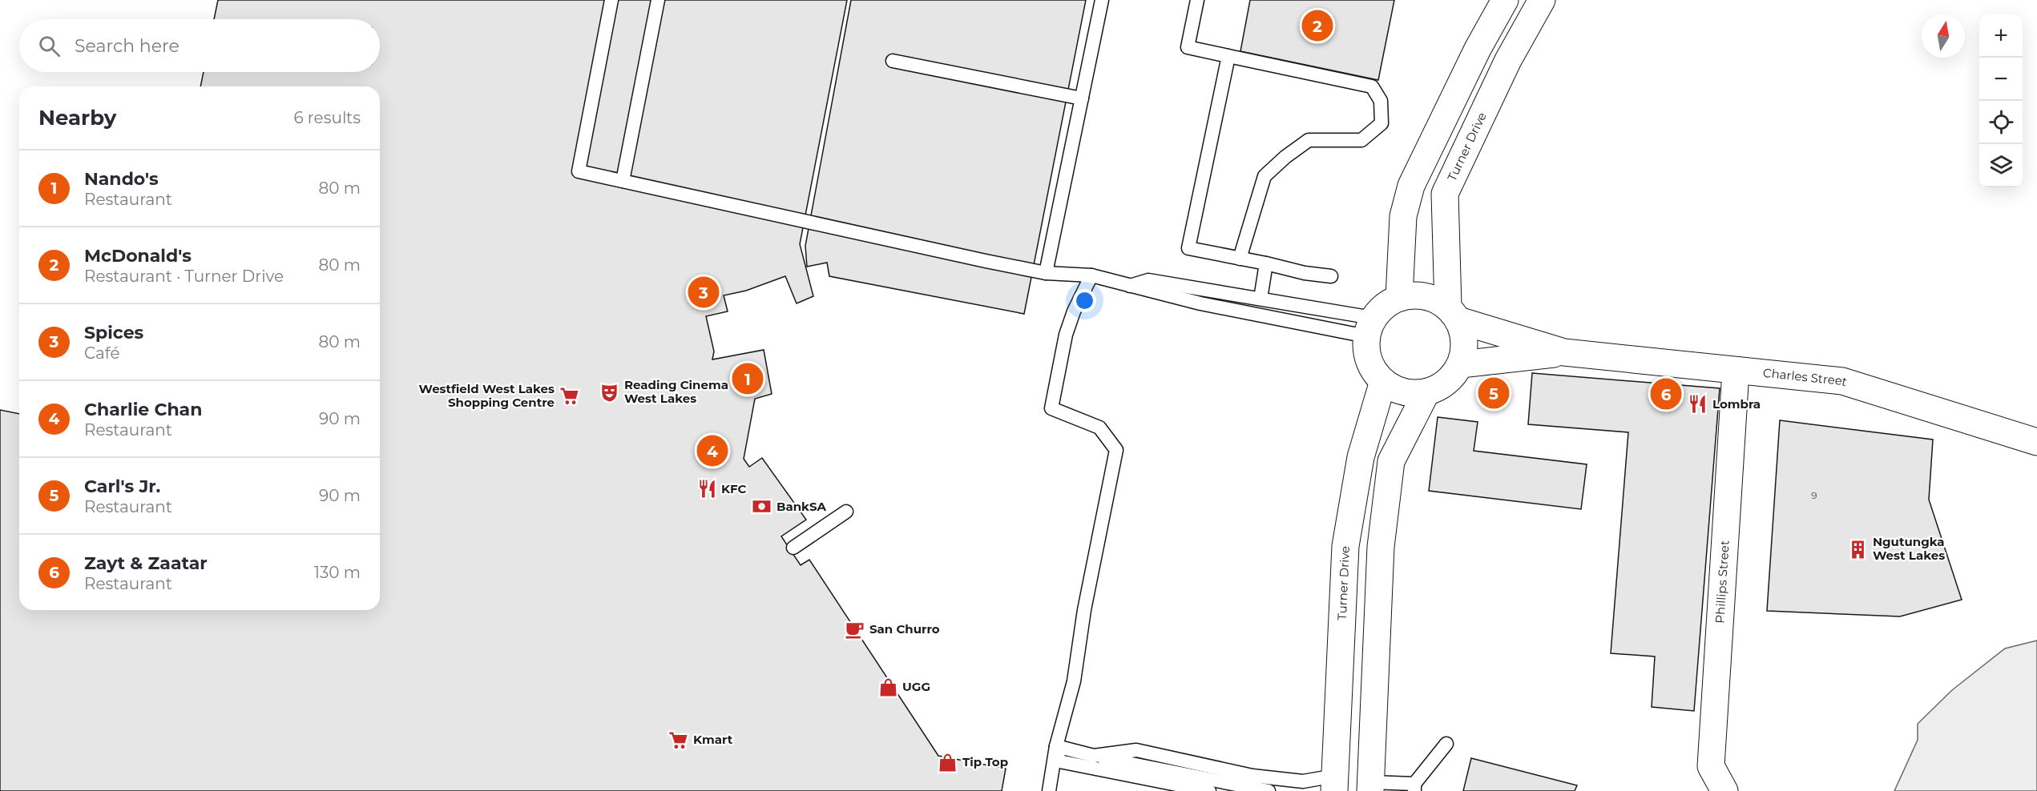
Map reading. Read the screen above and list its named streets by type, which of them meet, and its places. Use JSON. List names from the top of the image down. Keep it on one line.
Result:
{"streets":{"street":["Turner Drive","Charles Street","Phillips Street"]},"crossings":[["Turner Drive","Charles Street"],["Charles Street","Phillips Street"]],"places":{"theatre":["Reading Cinema West Lakes"],"supermarket":["Westfield West Lakes Shopping Centre","Kmart"],"restaurant":["Lombra","KFC"],"bank":["BankSA"],"building":["Ngutungka West Lakes"],"cafe":["San Churro"],"shop":["UGG","Tip Top"]},"house_numbers":["9"],"north":"top","page":{"pins":["2","3","1","5","6","4"],"map_buttons":["+","−"],"search":"Search here","heading":["Nearby","6 results"],"list":[{"mark":"1","name":"Nando's","note":"Restaurant","value":"80 m"},{"mark":"2","name":"McDonald's","note":"Restaurant · Turner Drive","value":"80 m"},{"mark":"3","name":"Spices","note":"Café","value":"80 m"},{"mark":"4","name":"Charlie Chan","note":"Restaurant","value":"90 m"},{"mark":"5","name":"Carl's Jr.","note":"Restaurant","value":"90 m"},{"mark":"6","name":"Zayt & Zaatar","note":"Restaurant","value":"130 m"}]}}
